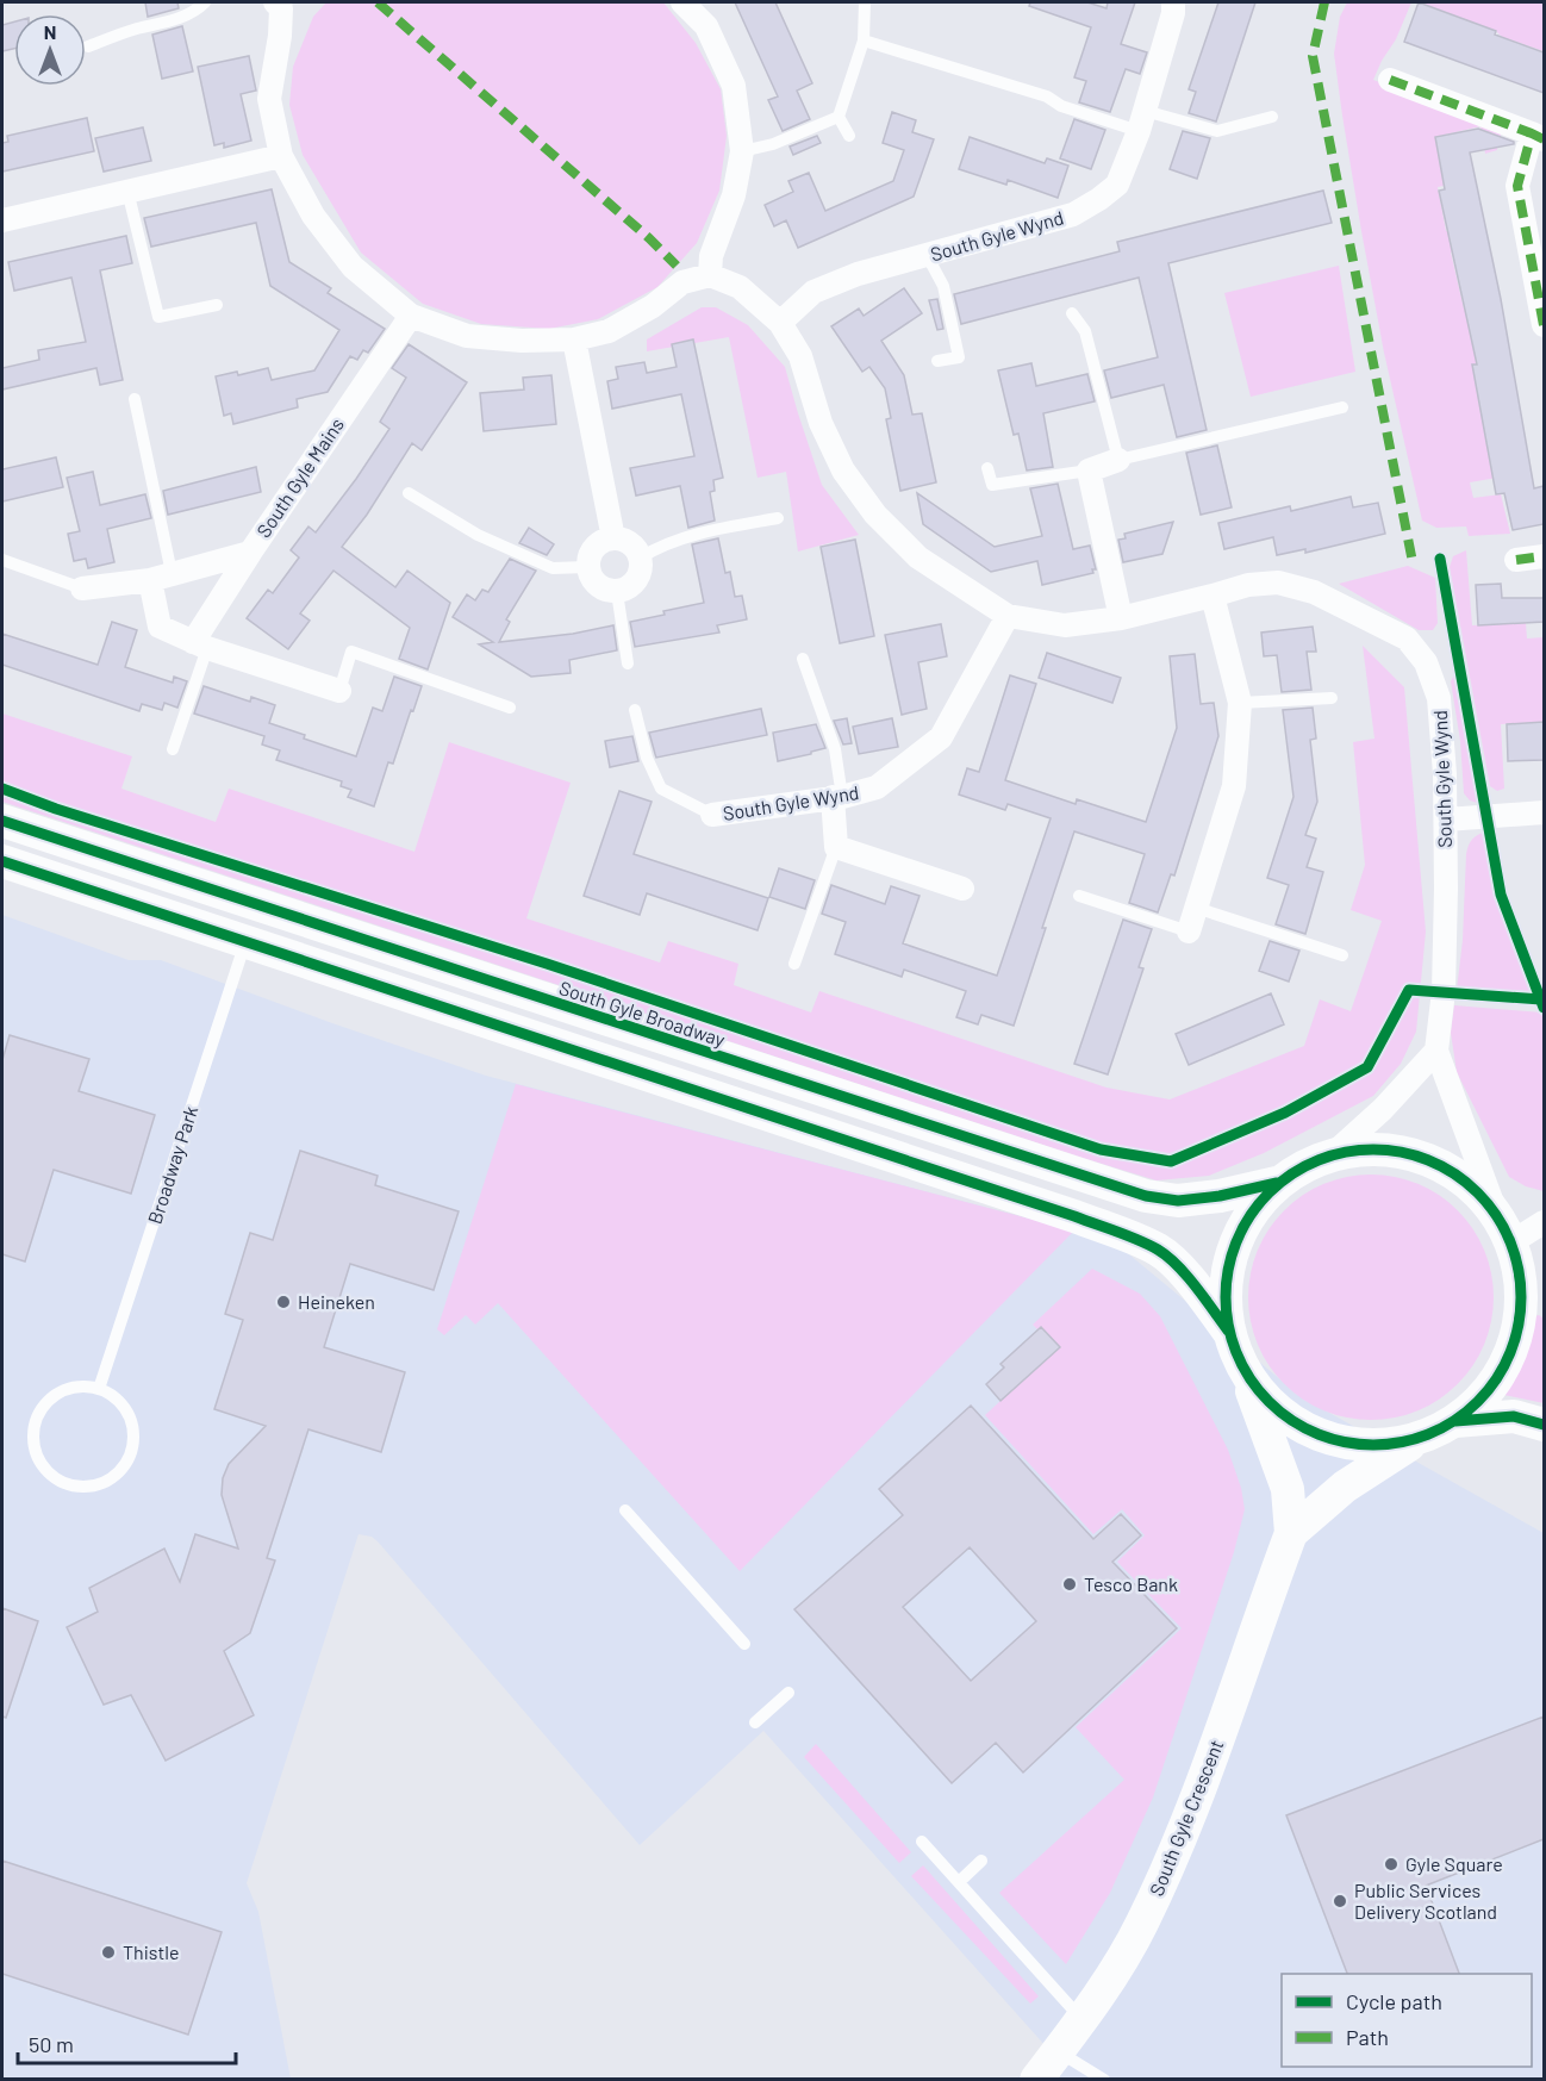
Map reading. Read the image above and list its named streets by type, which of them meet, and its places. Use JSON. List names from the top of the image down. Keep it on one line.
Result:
{"streets":{"street":["South Gyle Wynd","South Gyle Mains","South Gyle Broadway","South Gyle Crescent"],"lane":["Broadway Park"]},"places":["Heineken","Tesco Bank","Gyle Square","Public Services Delivery Scotland","Thistle"],"legend":["Cycle path","Path"],"scale_bar":"50 m","north":"top"}
